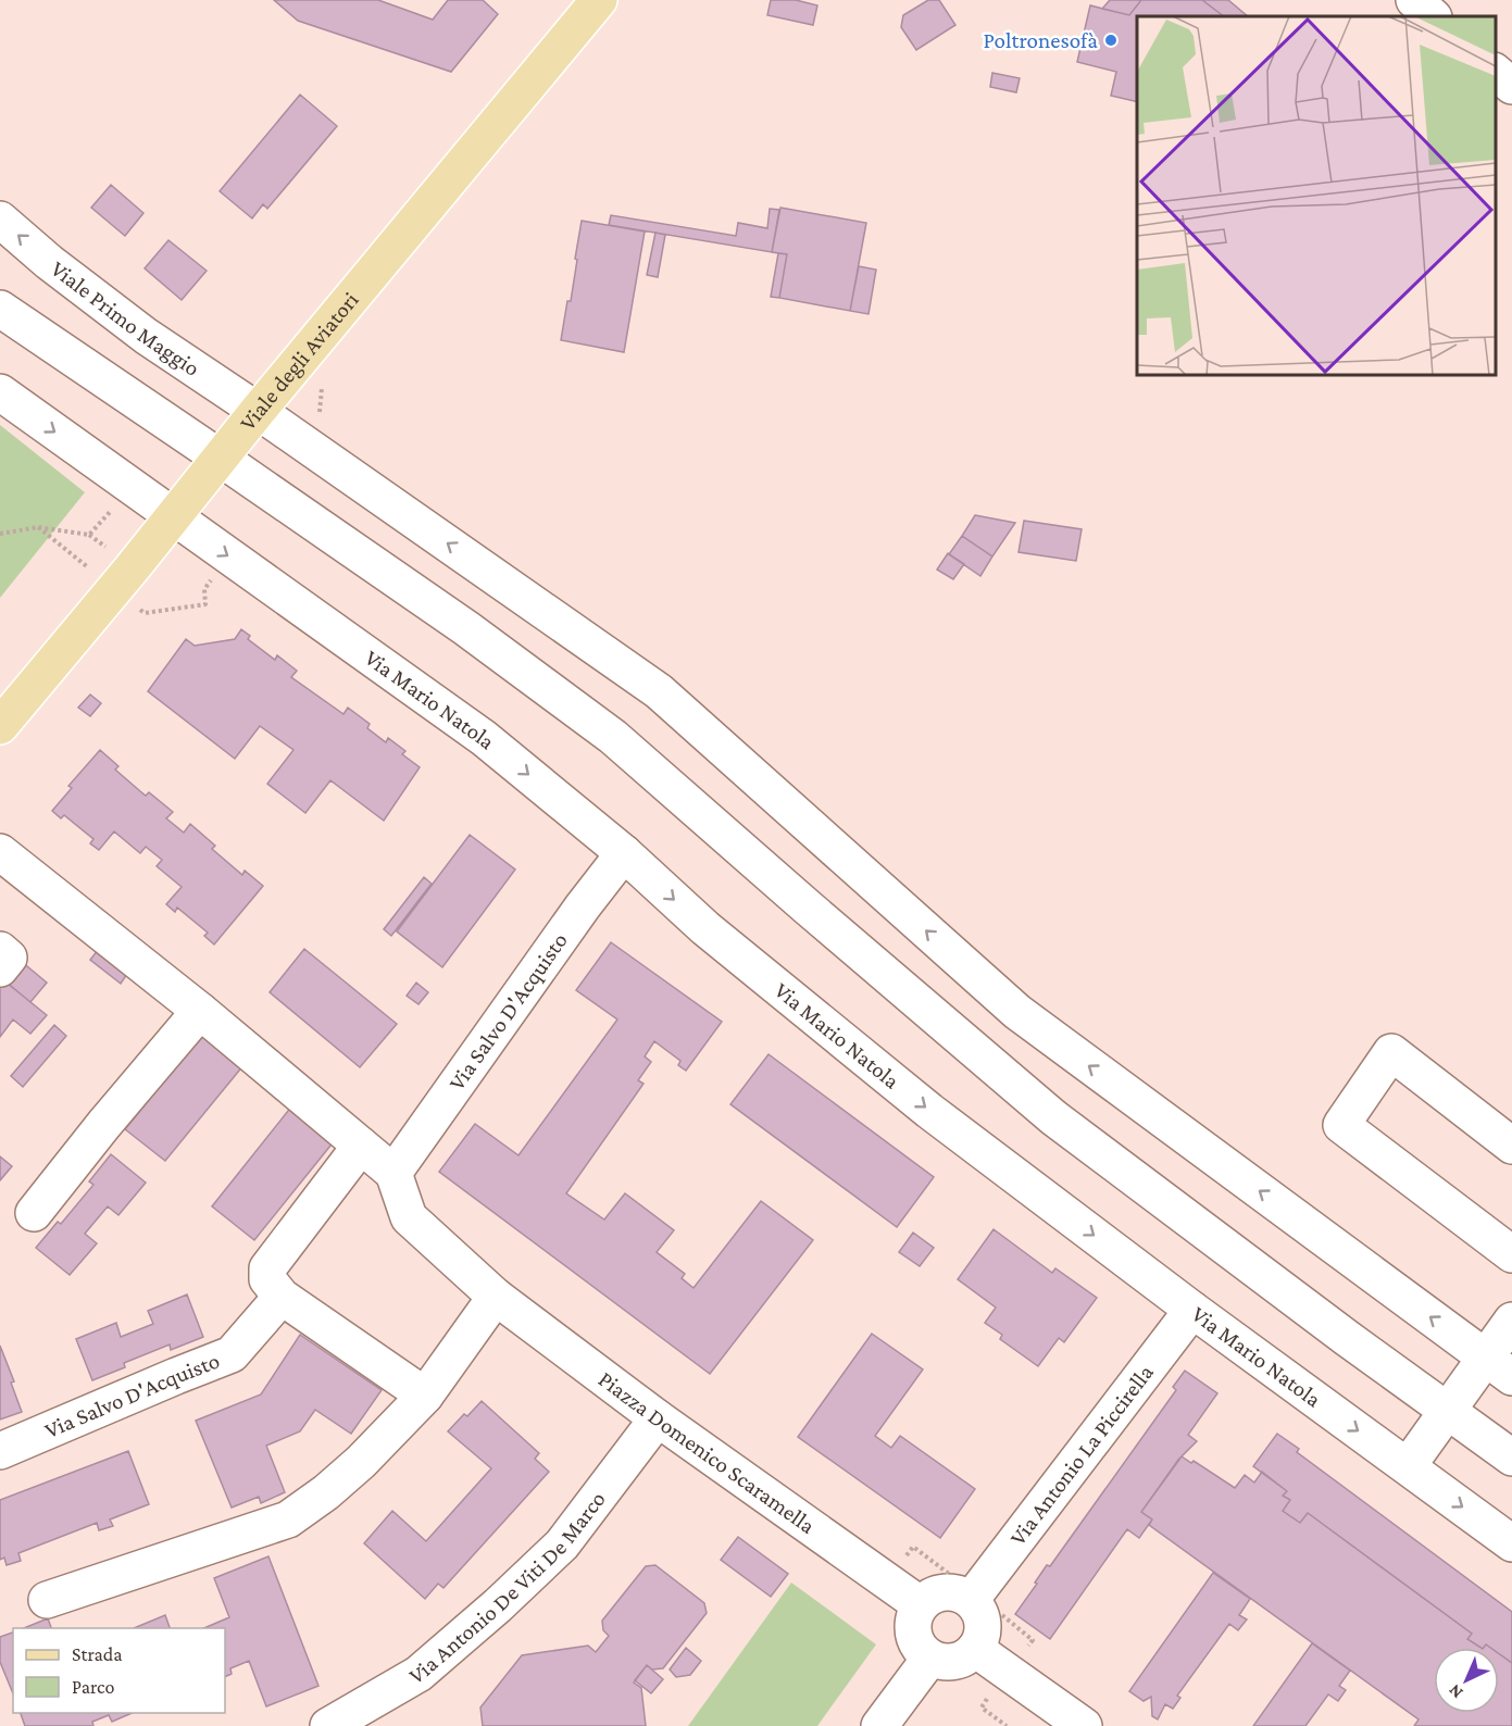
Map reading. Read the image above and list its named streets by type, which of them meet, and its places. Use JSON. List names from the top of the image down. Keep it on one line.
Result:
{"streets":{"main road":["Viale degli Aviatori"],"street":["Viale Primo Maggio","Via Mario Natola","Via Salvo D'Acquisto","Piazza Domenico Scaramella","Via Antonio La Piccirella","Via Antonio De Viti De Marco"]},"crossings":[["Viale Primo Maggio","Viale degli Aviatori"],["Viale degli Aviatori","Via Mario Natola"],["Via Mario Natola","Via Salvo D'Acquisto"],["Via Mario Natola","Via Antonio La Piccirella"],["Via Salvo D'Acquisto","Piazza Domenico Scaramella"],["Piazza Domenico Scaramella","Via Antonio La Piccirella"],["Piazza Domenico Scaramella","Via Antonio De Viti De Marco"]],"places":["Poltronesofà"],"legend":["Strada","Parco"],"north":"bottom left"}
